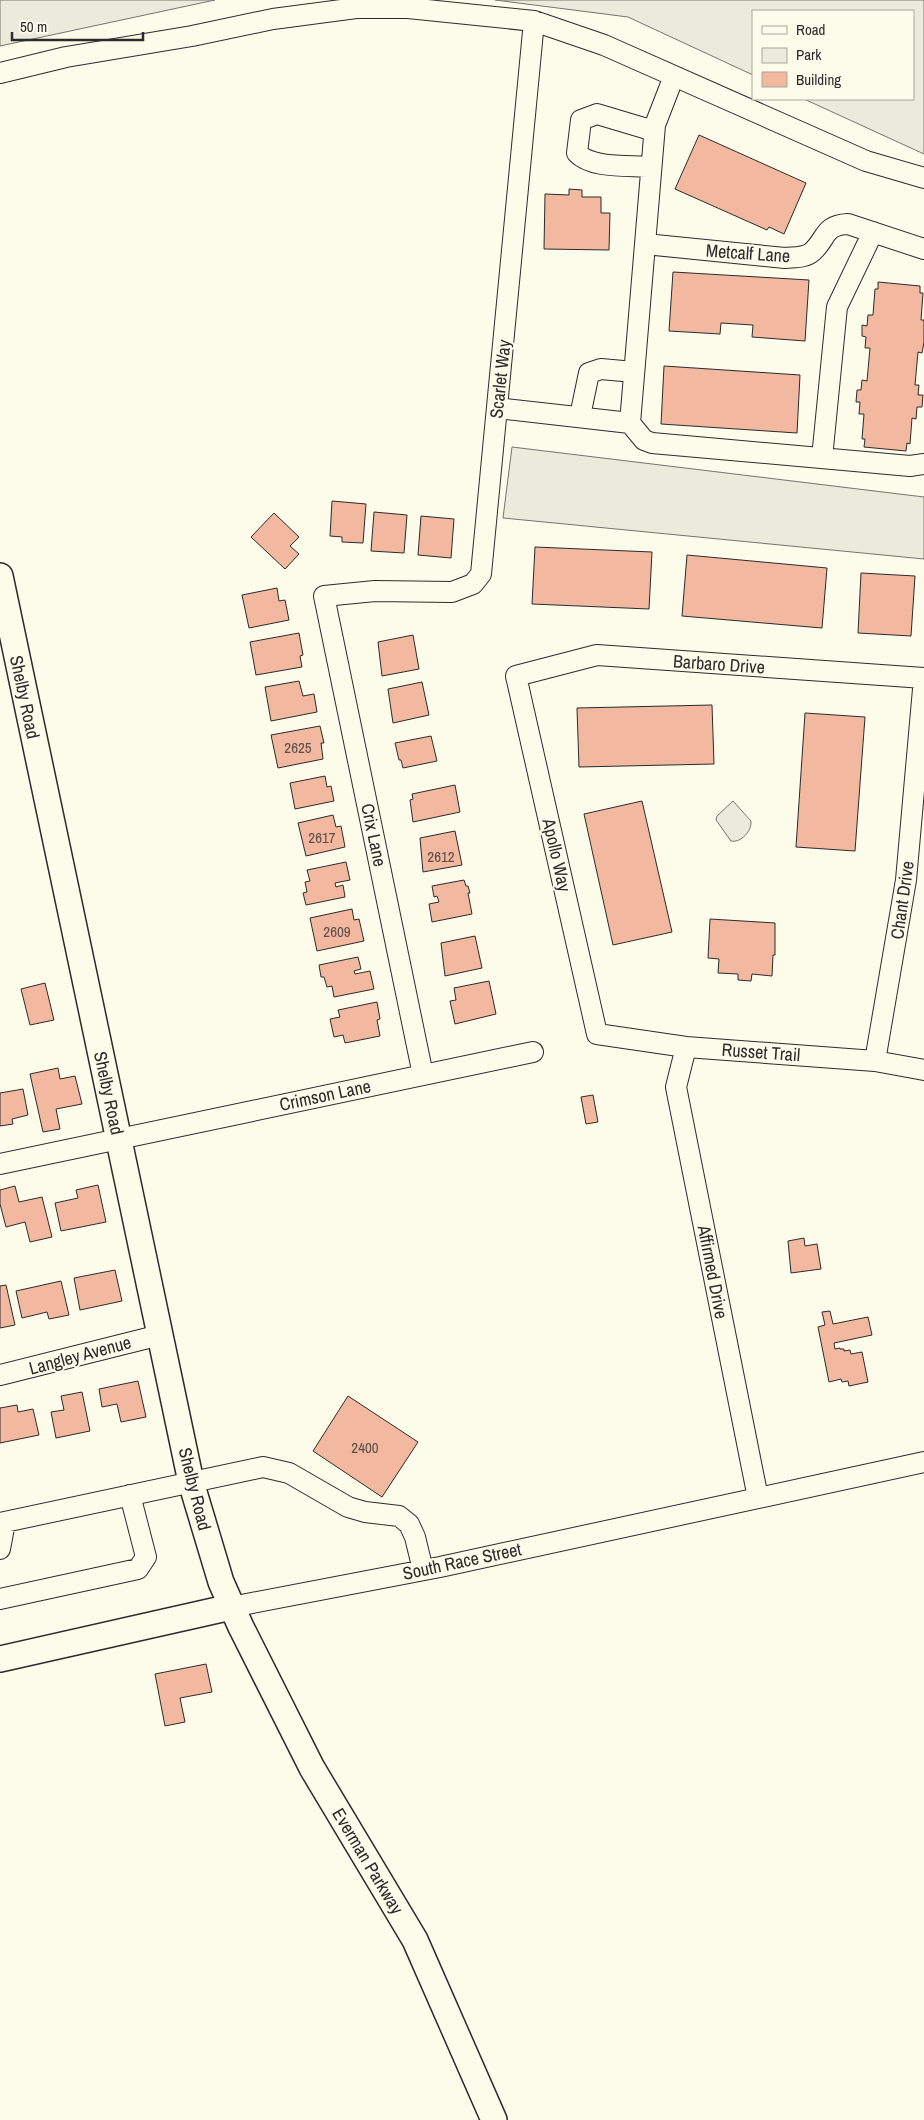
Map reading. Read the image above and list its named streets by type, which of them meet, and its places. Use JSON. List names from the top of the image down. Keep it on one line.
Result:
{"streets":{"main road":["Shelby Road","South Race Street","Everman Parkway"],"street":["Metcalf Lane","Scarlet Way","Barbaro Drive","Crix Lane","Apollo Way","Chant Drive","Russet Trail","Crimson Lane","Affirmed Drive","Langley Avenue"]},"crossings":[["Scarlet Way","Crix Lane"],["Barbaro Drive","Apollo Way"],["Barbaro Drive","Chant Drive"],["Shelby Road","Crimson Lane"],["Shelby Road","Langley Avenue"],["Shelby Road","South Race Street"],["Shelby Road","Everman Parkway"],["Crix Lane","Crimson Lane"],["Apollo Way","Russet Trail"],["Chant Drive","Russet Trail"],["Russet Trail","Affirmed Drive"],["Affirmed Drive","South Race Street"],["South Race Street","Everman Parkway"]],"house_numbers":["2625","2617","2612","2609","2400"],"legend":["Road","Park","Building"],"scale_bar":"50 m"}
